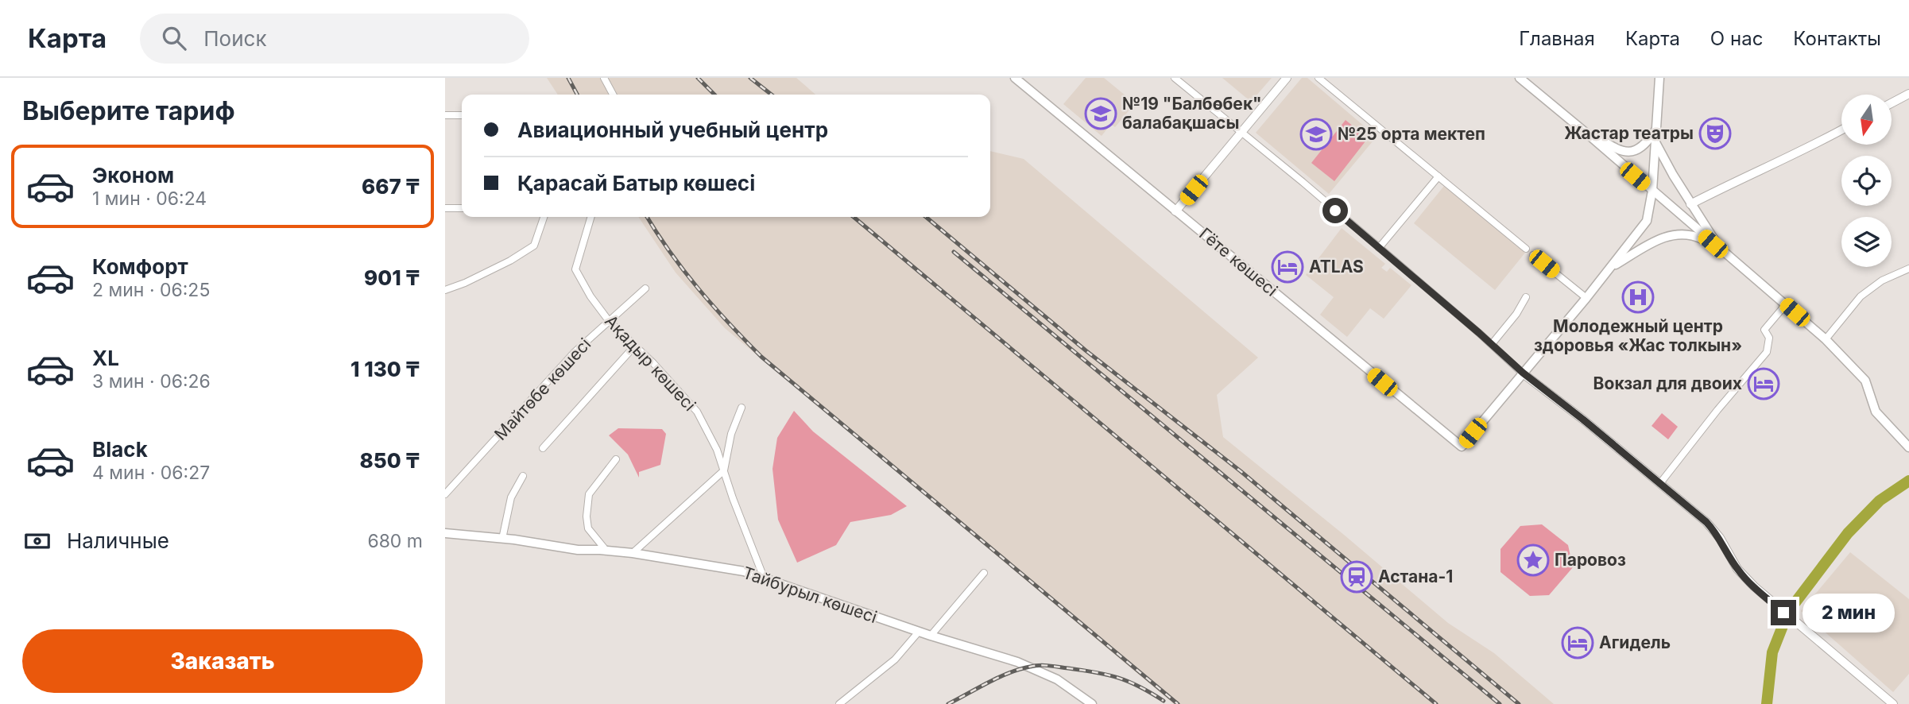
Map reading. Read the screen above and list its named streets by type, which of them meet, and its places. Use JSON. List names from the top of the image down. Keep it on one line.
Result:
{"streets":{"main road":["Гёте көшесі","Тайбурыл көшесі"],"street":["Ақадыр көшесі","Майтөбе көшесі"]},"crossings":[["Ақадыр көшесі","Майтөбе көшесі"],["Ақадыр көшесі","Тайбурыл көшесі"]],"places":{"school or university":["№19 \"Балбөбек\" балабақшасы","№25 орта мектеп"],"theatre":["Жастар театры"],"hotel":["ATLAS","Вокзал для двоих","Агидель"],"hospital":["Молодежный центр здоровья «Жас толкын»"],"place":["Паровоз"],"station":["Астана-1"]},"north":"bottom","page":{"header":"Карта","search":"Поиск","nav":["Главная","Карта","О нас","Контакты"],"heading":"Выберите тариф","banner":["Авиационный учебный центр","Қарасай Батыр көшесі"],"list":[{"name":"Эконом","note":"1 мин · 06:24","value":"667 ₸"},{"name":"Комфорт","note":"2 мин · 06:25","value":"901 ₸"},{"name":"XL","note":"3 мин · 06:26","value":"1 130 ₸"},{"name":"Black","note":"4 мин · 06:27","value":"850 ₸"}],"pay":["Наличные","680 m"],"bubble":"2 мин","buttons":"Заказать"}}
